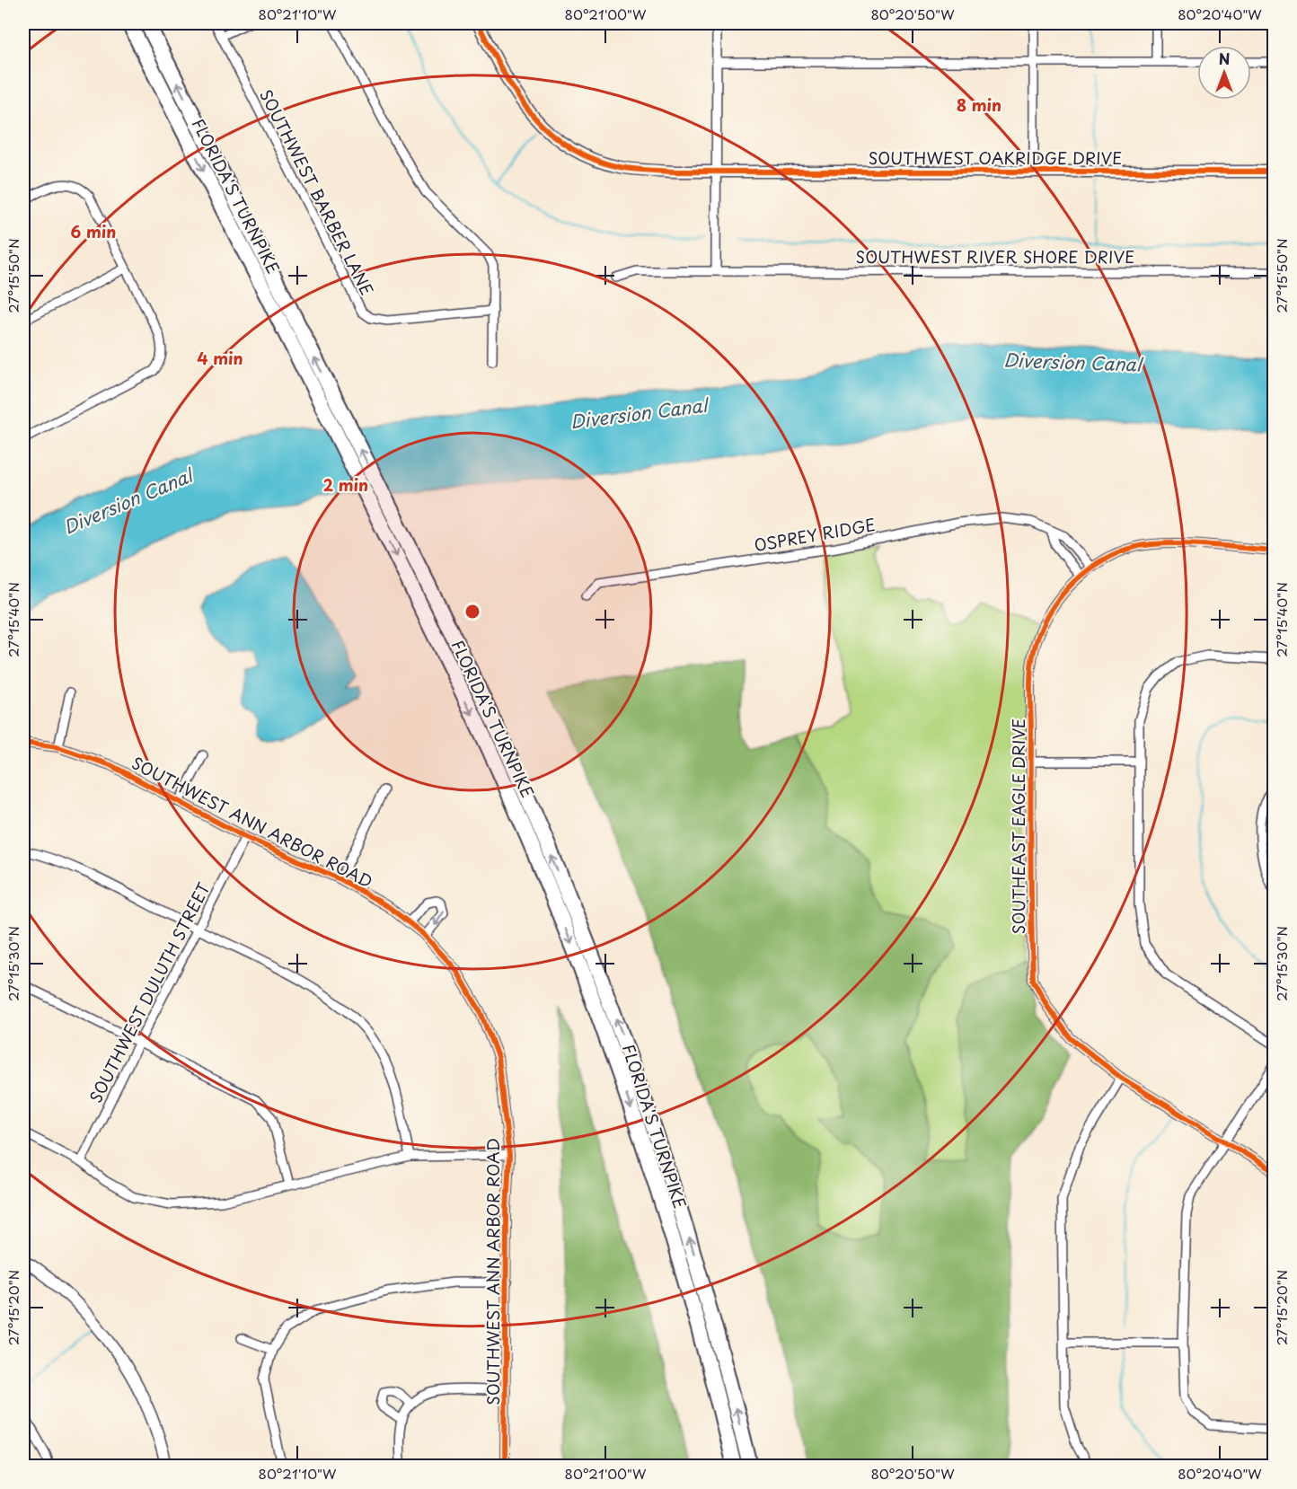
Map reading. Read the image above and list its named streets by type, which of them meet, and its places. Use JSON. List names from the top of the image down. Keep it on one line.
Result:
{"streets":{"highway":["FLORIDA'S TURNPIKE"],"street":["SOUTHWEST OAKRIDGE DRIVE","SOUTHWEST BARBER LANE","SOUTHWEST RIVER SHORE DRIVE","OSPREY RIDGE","SOUTHWEST ANN ARBOR ROAD","SOUTHEAST EAGLE DRIVE","SOUTHWEST DULUTH STREET"]},"crossings":[["OSPREY RIDGE","SOUTHEAST EAGLE DRIVE"],["SOUTHWEST ANN ARBOR ROAD","SOUTHWEST DULUTH STREET"]],"water":["Diversion Canal"],"north":"top","coordinates":["80°21'10\"W","80°21'00\"W","80°20'50\"W","80°20'40\"W","27°15'50\"N","27°15'40\"N","27°15'30\"N","27°15'20\"N"],"rings":["8 min","6 min","4 min","2 min"]}
